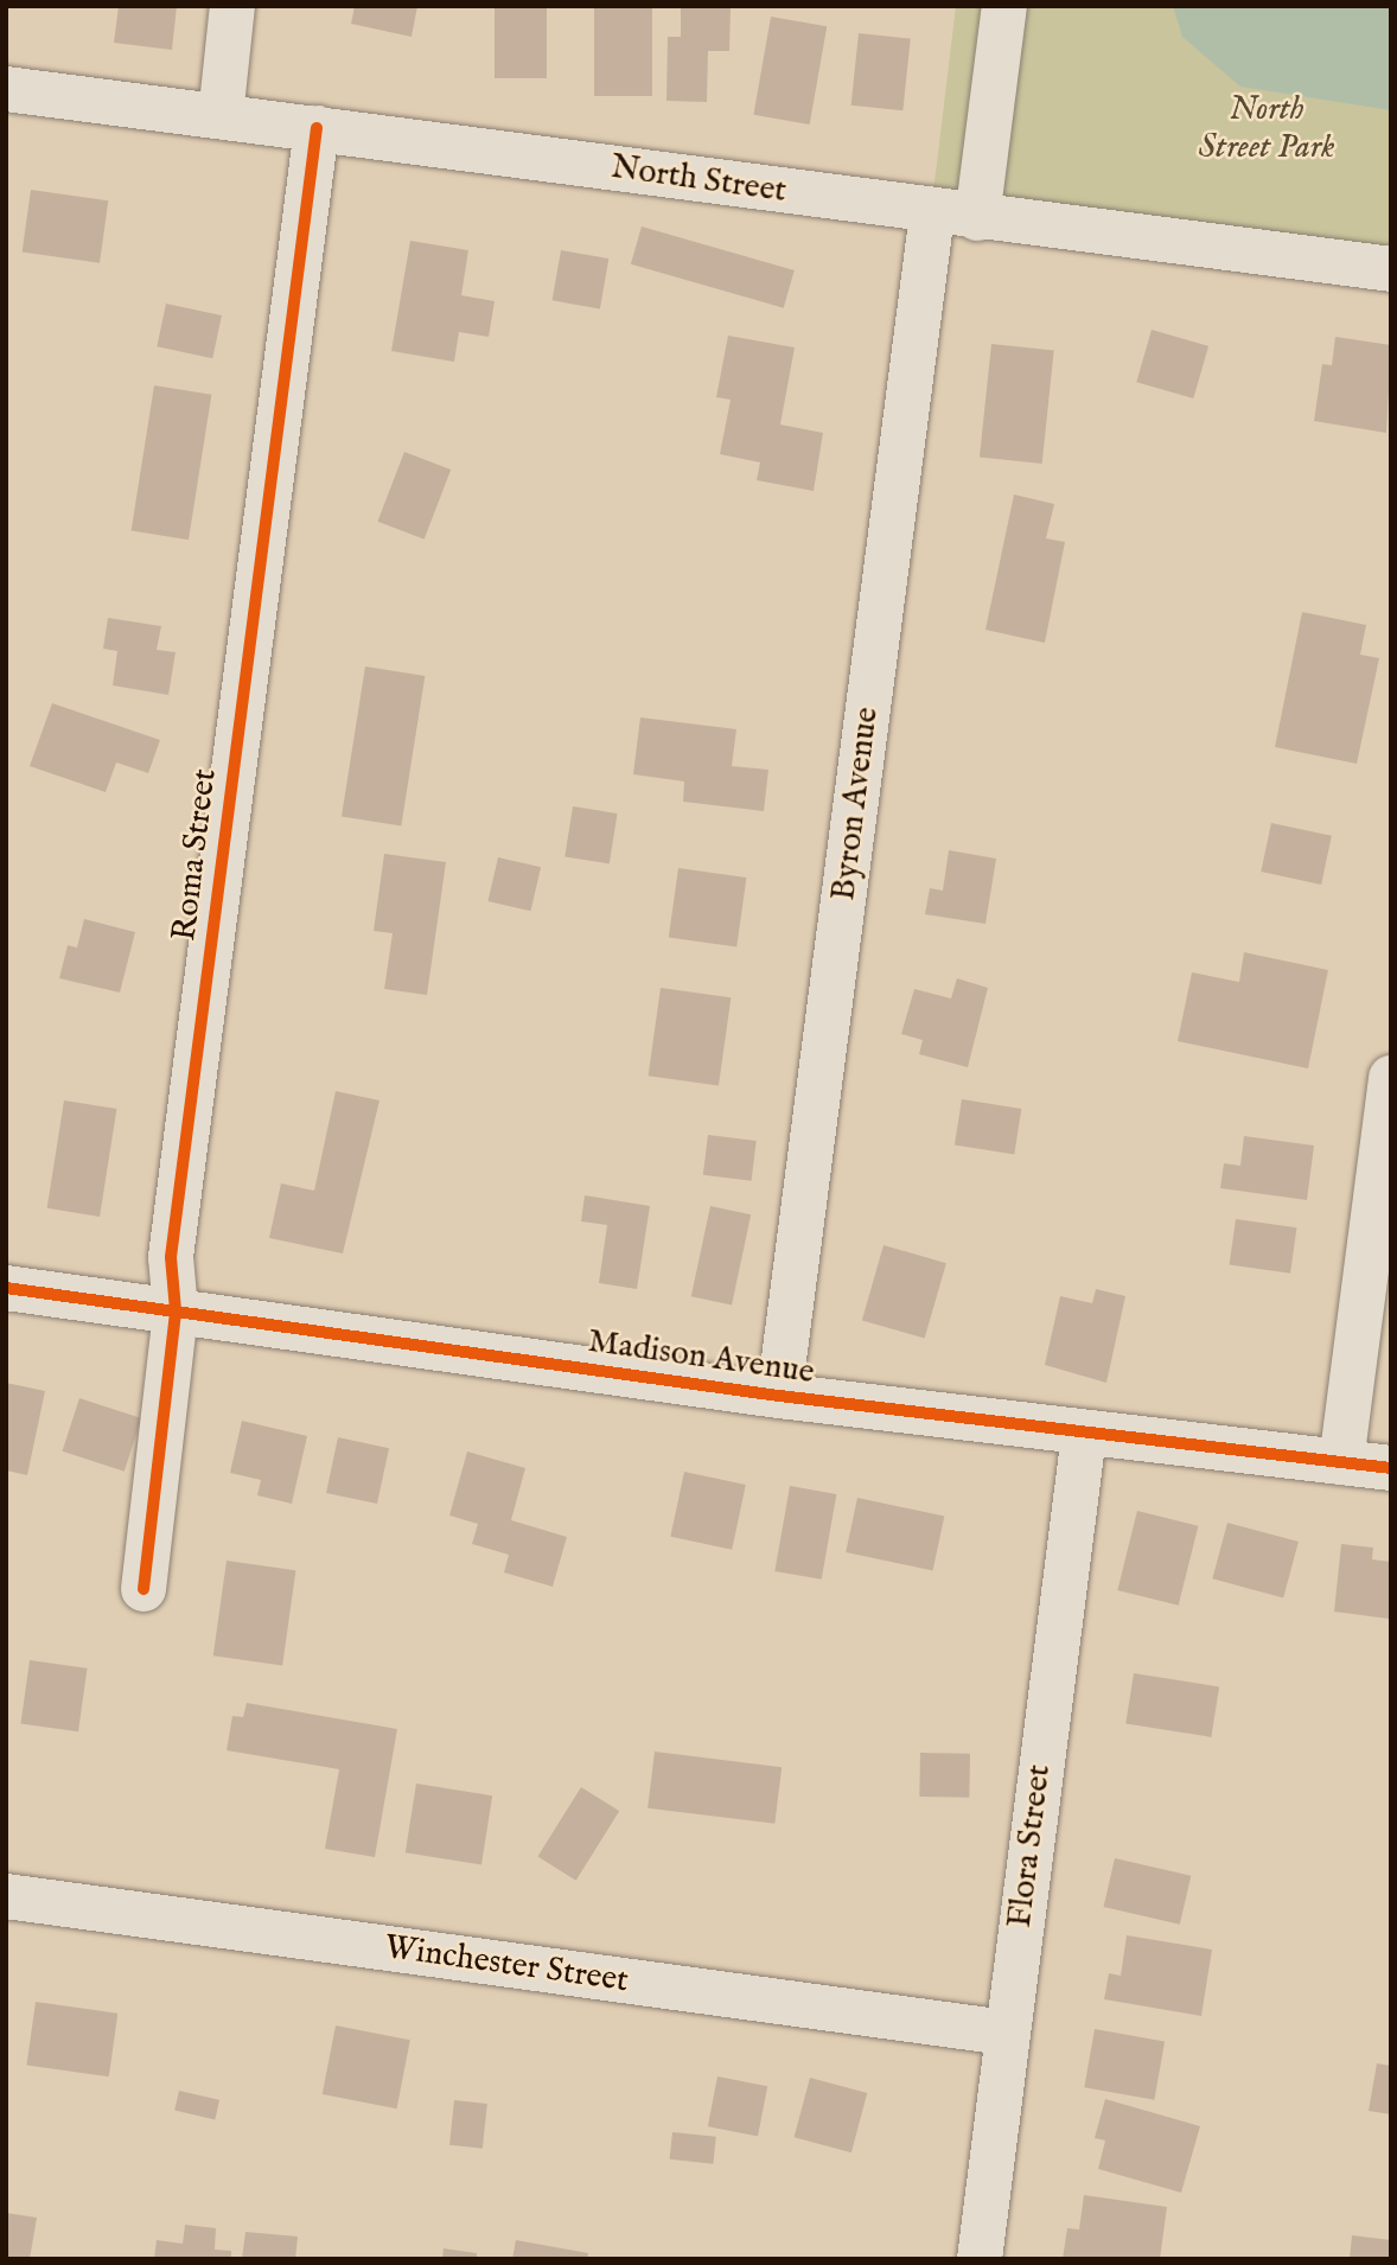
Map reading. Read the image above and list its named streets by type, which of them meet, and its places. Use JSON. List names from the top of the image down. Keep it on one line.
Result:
{"streets":{"street":["North Street","Byron Avenue","Roma Street","Madison Avenue","Flora Street","Winchester Street"]},"crossings":[["North Street","Byron Avenue"],["North Street","Roma Street"],["Byron Avenue","Madison Avenue"],["Roma Street","Madison Avenue"],["Madison Avenue","Flora Street"],["Flora Street","Winchester Street"]],"parks":["North Street Park"]}
